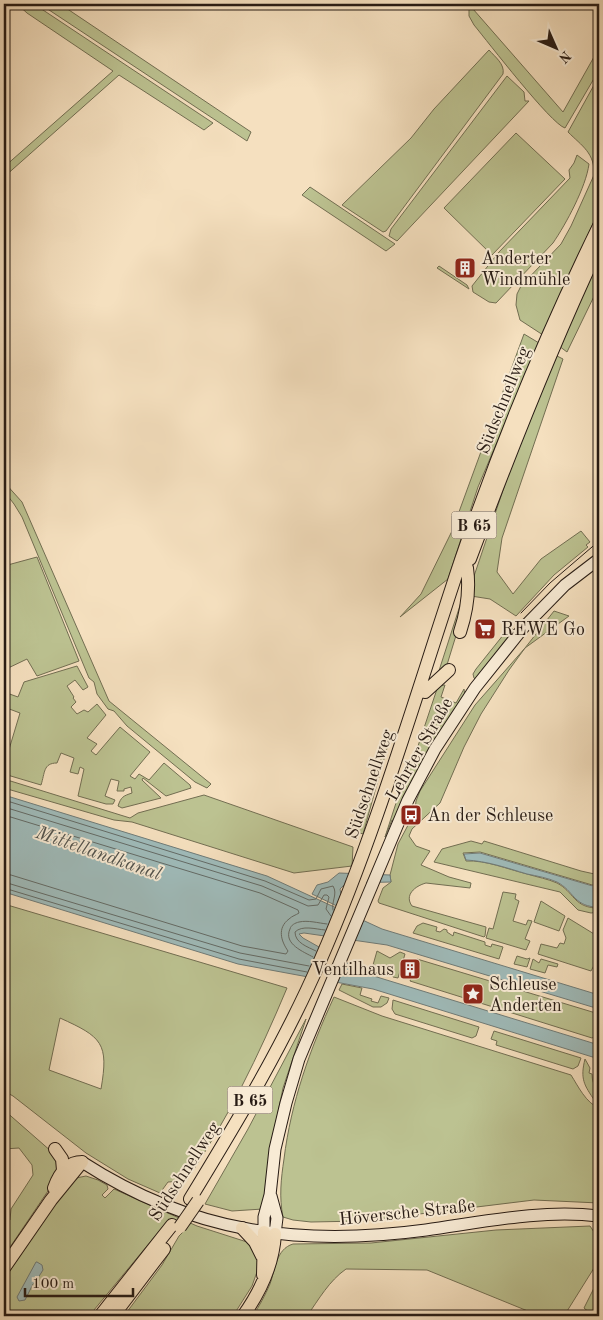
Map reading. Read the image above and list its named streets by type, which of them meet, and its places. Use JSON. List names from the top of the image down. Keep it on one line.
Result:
{"streets":{"highway":["Südschnellweg","B 65"],"main road":["Lehrter Straße","Höversche Straße"]},"crossings":[["Südschnellweg","Lehrter Straße"],["Lehrter Straße","Höversche Straße"]],"water":["Mittellandkanal"],"places":{"building":["Anderter Windmühle","Ventilhaus"],"supermarket":["REWE Go"],"bus stop":["An der Schleuse"],"place":["Schleuse Anderten"]},"scale_bar":"100 m","north":"bottom right"}
